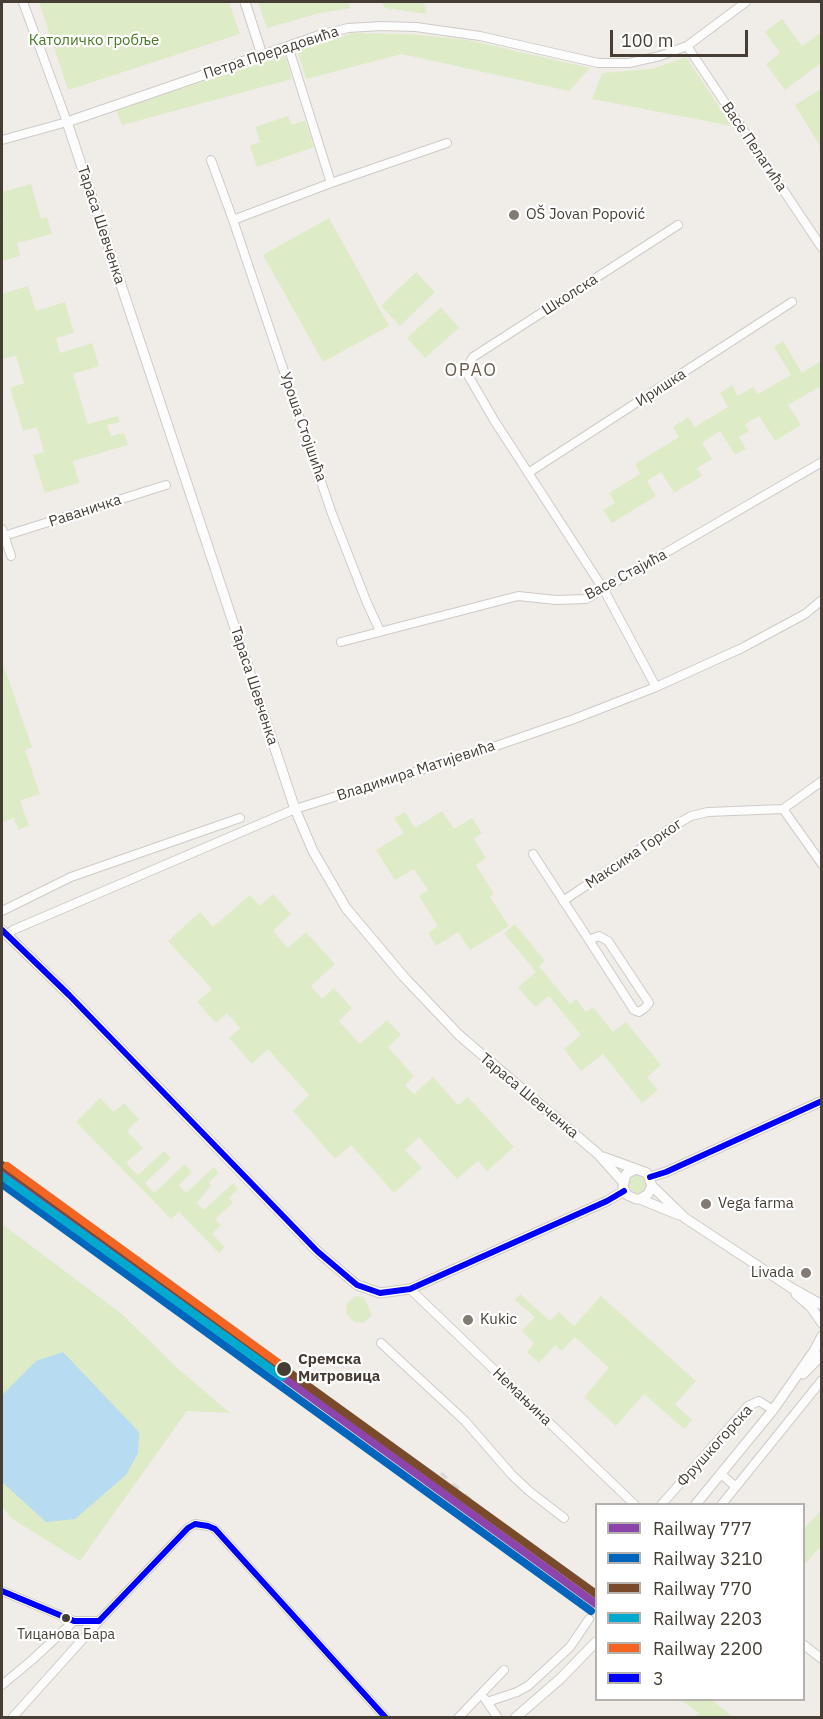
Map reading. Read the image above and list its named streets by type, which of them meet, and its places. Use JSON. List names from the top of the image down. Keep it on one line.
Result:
{"streets":{"street":["Петра Прерадовића","Васе Пелагића","Тараса Шевченка","Школска","Иришка","Уроша Стојшића","Раваничка","Васе Стајића","Владимира Матијевића","Максима Горког","Немањина","Фрушкогорска"]},"crossings":[["Петра Прерадовића","Васе Пелагића"],["Петра Прерадовића","Тараса Шевченка"],["Тараса Шевченка","Владимира Матијевића"],["Школска","Иришка"],["Уроша Стојшића","Васе Стајића"]],"districts":["ОРАО"],"parks":["Католичко гробље"],"places":["OŠ Jovan Popović","Vega farma","Livada","Kukic","Сремска Митровица","Тицанова Бара"],"lines":["transit line 3","rail line 770","rail line 2200","rail line 777","rail line 2203","rail line 3210"],"legend":["Railway 777","Railway 3210","Railway 770","Railway 2203","Railway 2200","3"],"scale_bar":"100 m"}
